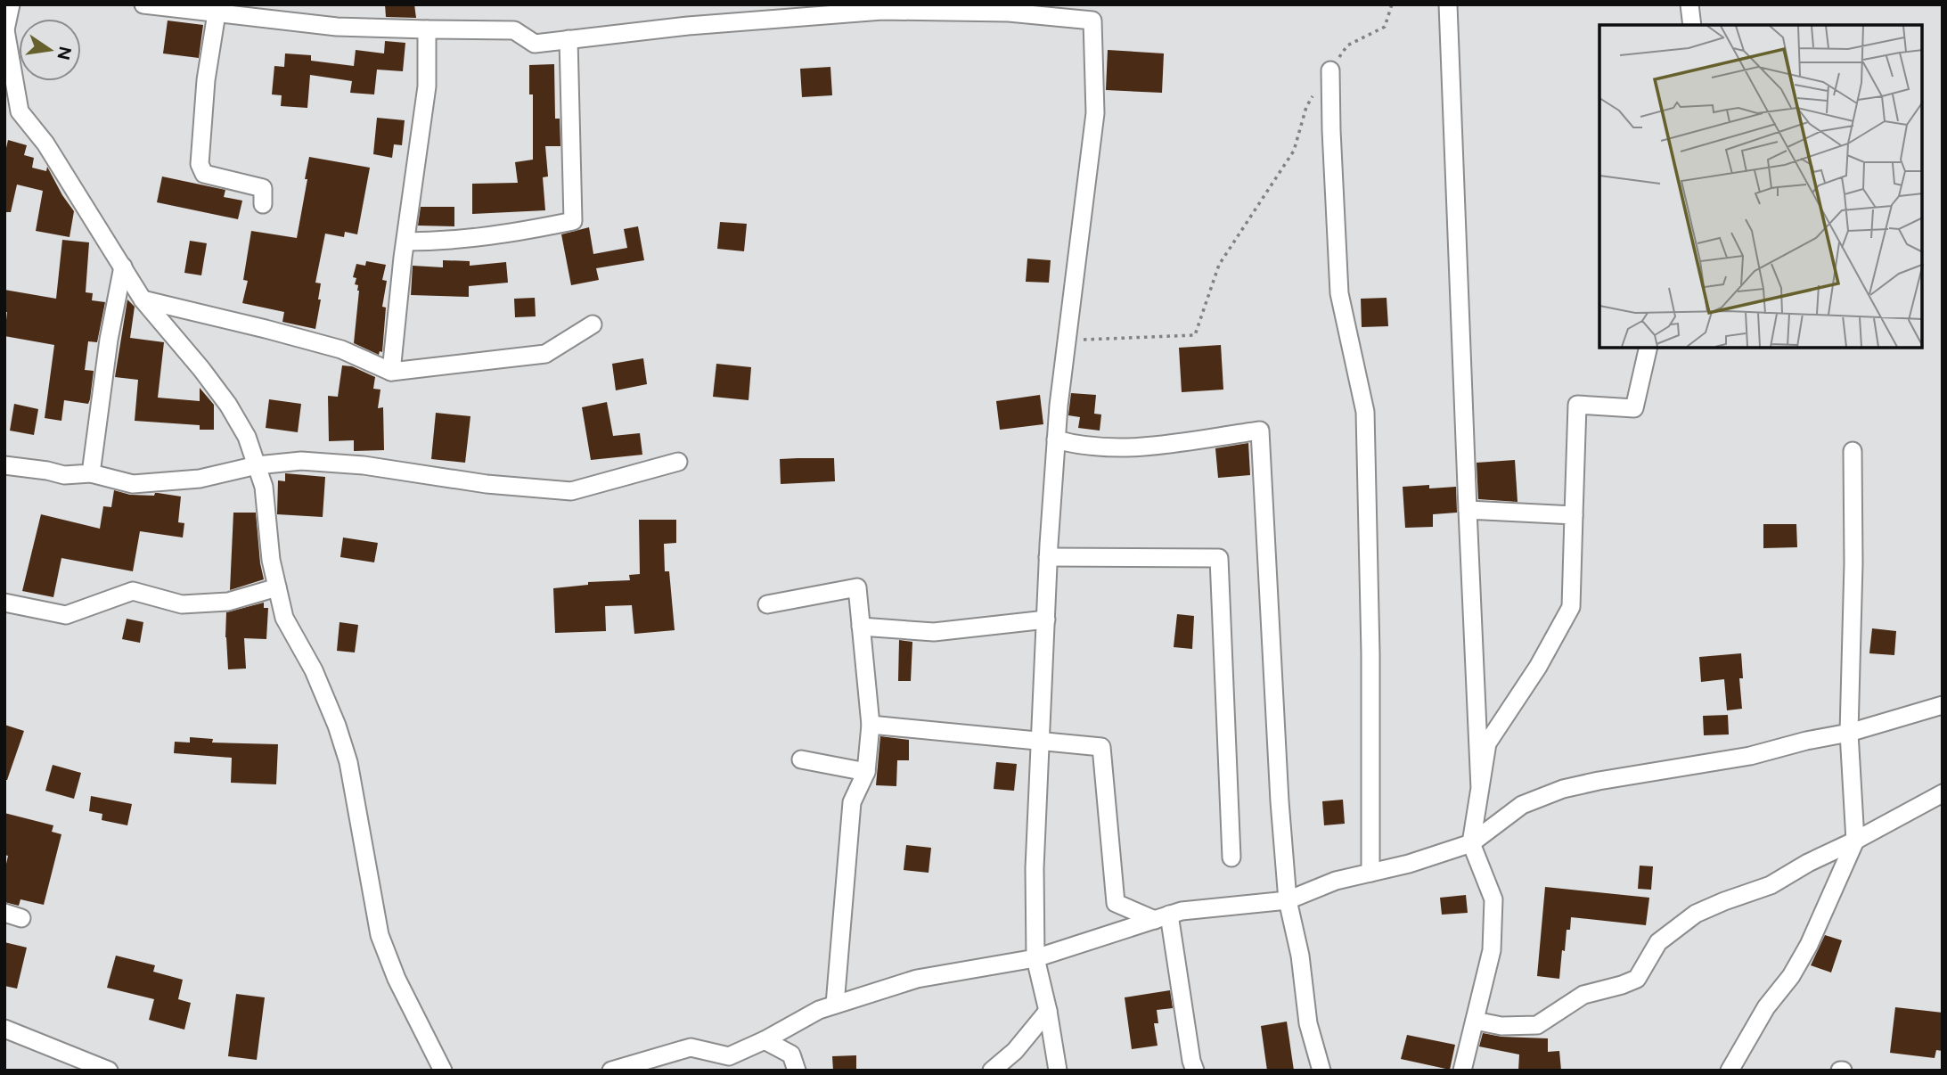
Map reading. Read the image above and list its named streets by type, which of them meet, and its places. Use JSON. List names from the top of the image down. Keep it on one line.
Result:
{"north":"right"}
